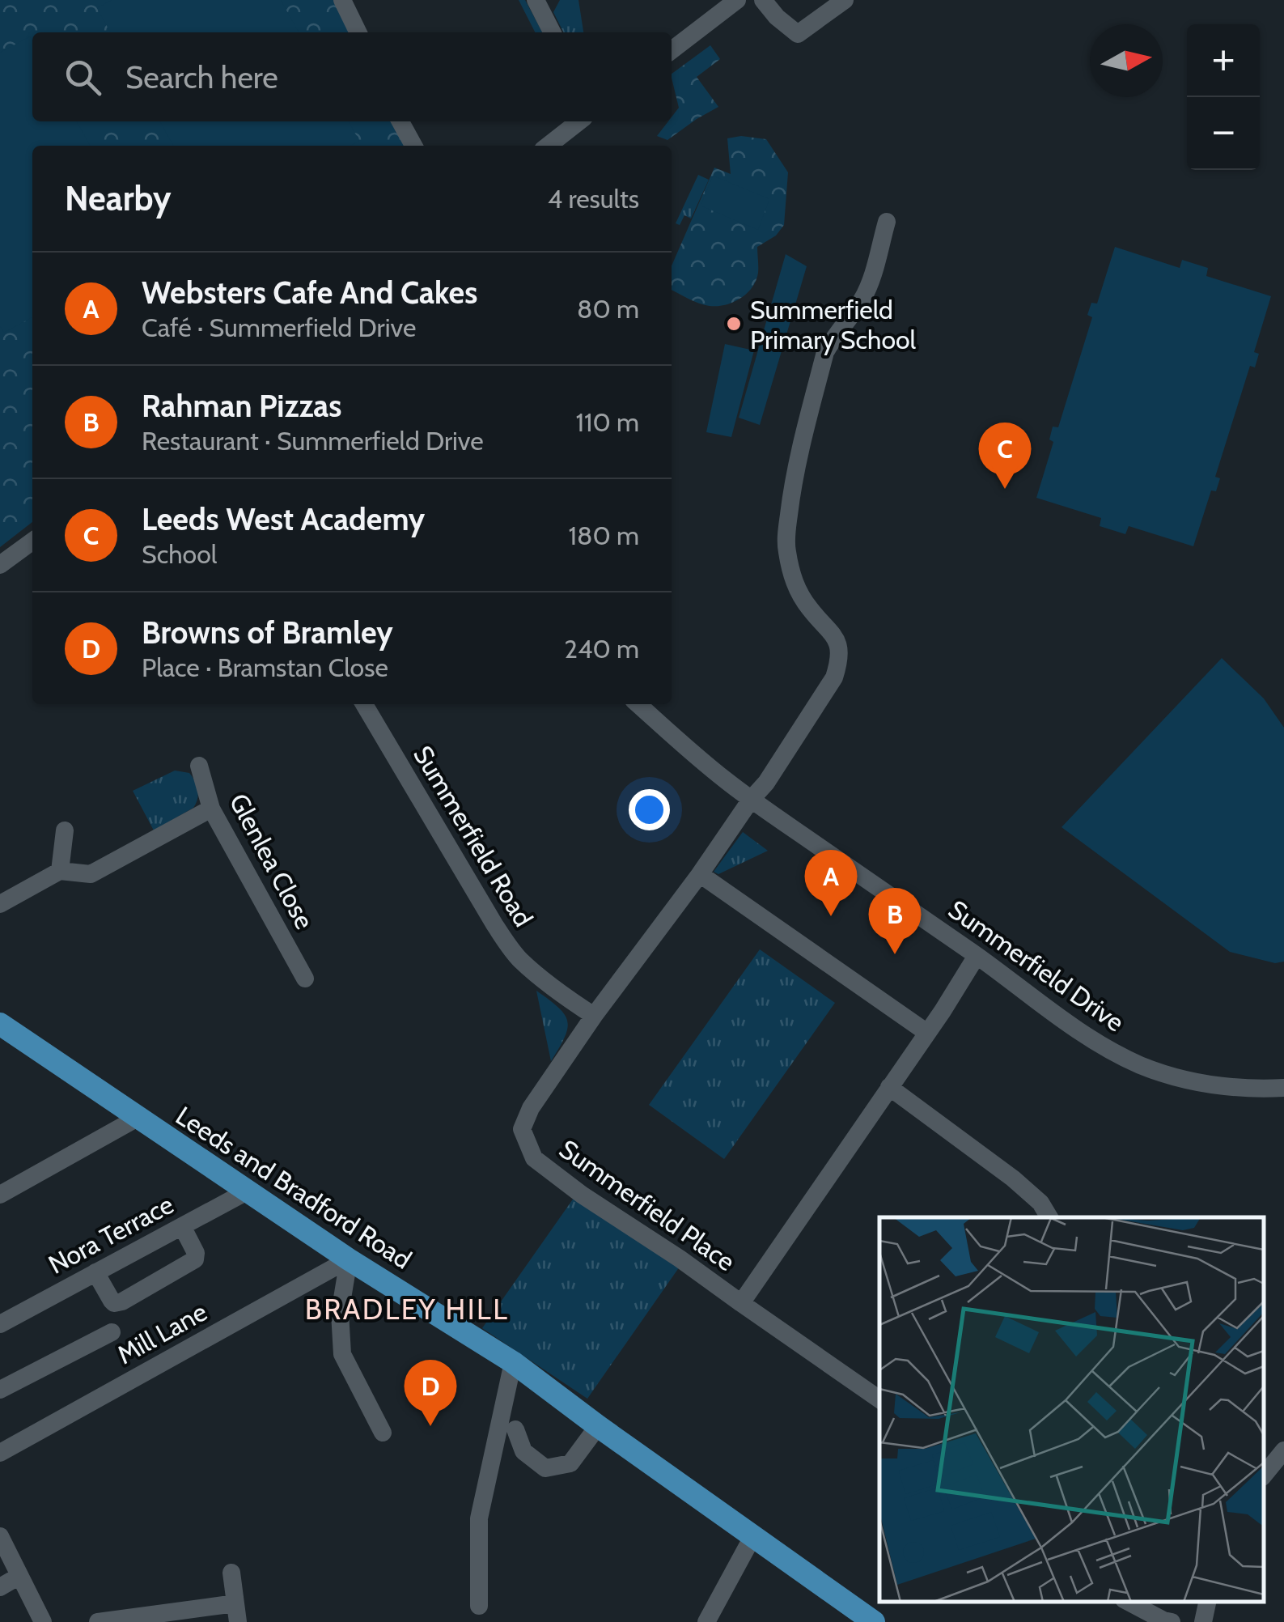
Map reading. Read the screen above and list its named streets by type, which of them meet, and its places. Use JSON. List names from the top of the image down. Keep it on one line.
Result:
{"streets":{"main road":["Leeds and Bradford Road"],"street":["Summerfield Road","Glenlea Close","Summerfield Drive","Summerfield Place","Nora Terrace","Mill Lane"]},"crossings":[["Summerfield Road","Summerfield Place"],["Summerfield Drive","Summerfield Place"],["Leeds and Bradford Road","Nora Terrace"],["Leeds and Bradford Road","Mill Lane"]],"districts":["BRADLEY HILL"],"places":["Summerfield Primary School"],"north":"right","page":{"map_buttons":["+","−"],"search":"Search here","heading":["Nearby","4 results"],"list":[{"mark":"A","name":"Websters Cafe And Cakes","note":"Café · Summerfield Drive","value":"80 m"},{"mark":"B","name":"Rahman Pizzas","note":"Restaurant · Summerfield Drive","value":"110 m"},{"mark":"C","name":"Leeds West Academy","note":"School","value":"180 m"},{"mark":"D","name":"Browns of Bramley","note":"Place · Bramstan Close","value":"240 m"}],"pins":["C","A","B","D"]}}
